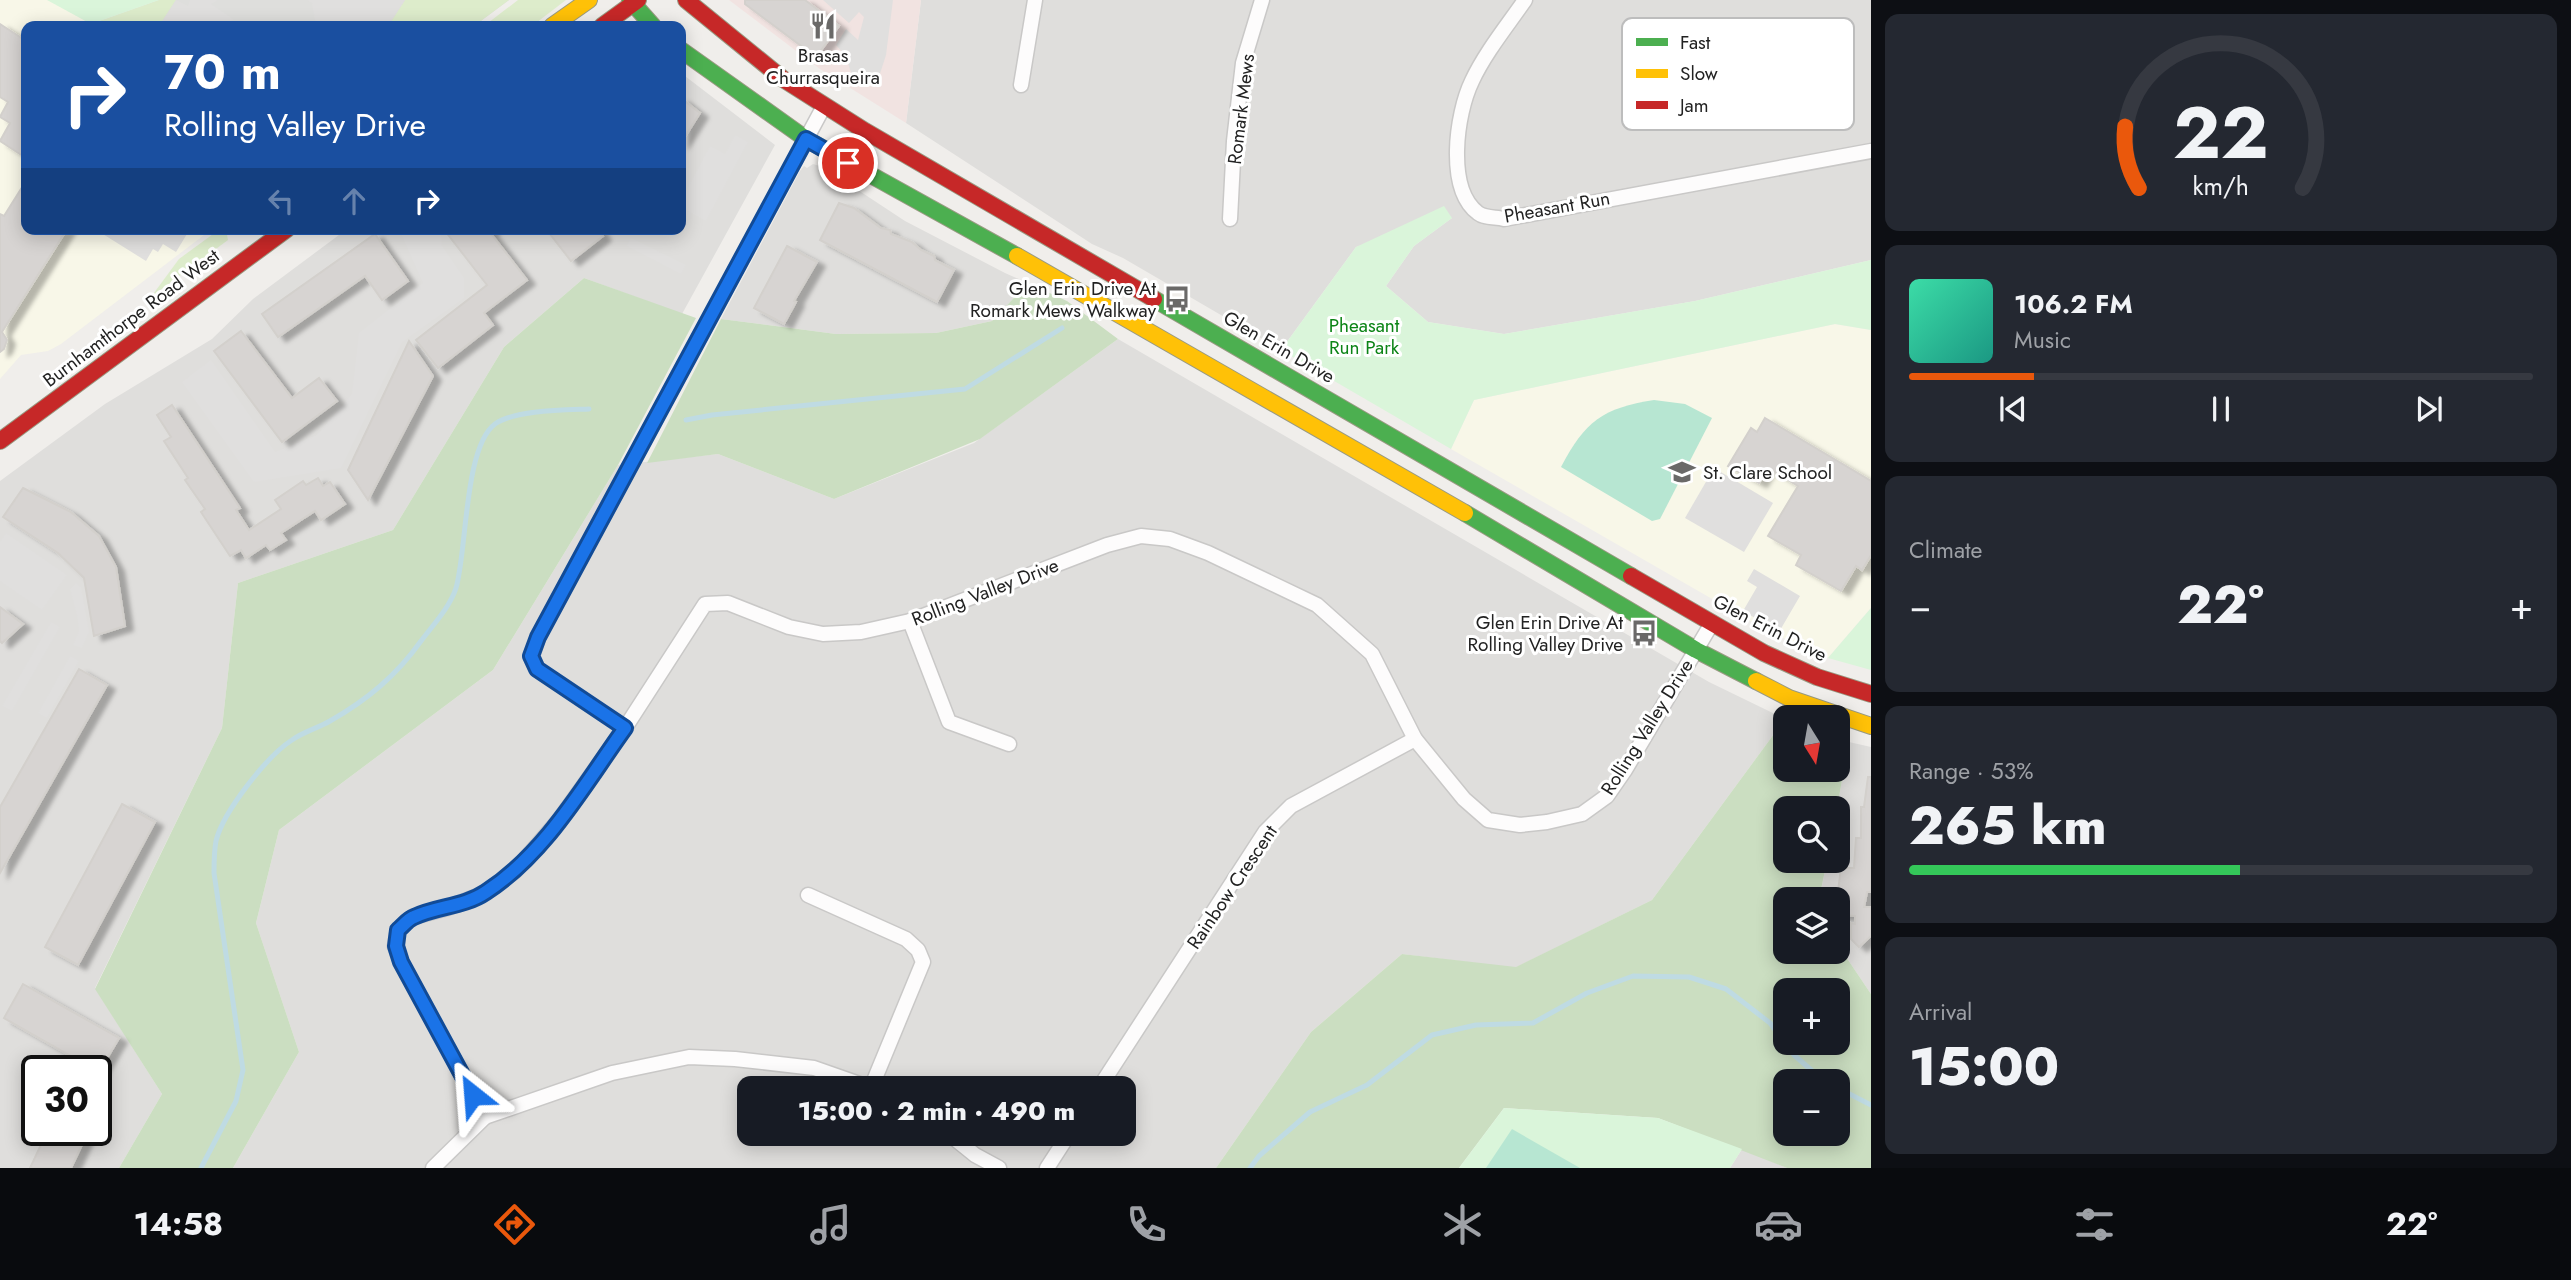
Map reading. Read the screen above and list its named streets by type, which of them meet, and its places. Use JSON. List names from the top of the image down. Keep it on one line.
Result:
{"streets":{"street":["Romark Mews","Pheasant Run","Burnhamthorpe Road West","Glen Erin Drive","Rolling Valley Drive","Rainbow Crescent"]},"crossings":[["Glen Erin Drive","Rolling Valley Drive"],["Rolling Valley Drive","Rainbow Crescent"]],"parks":["Pheasant Run Park"],"places":{"restaurant":["Brasas Churrasqueira"],"bus stop":["Glen Erin Drive At Romark Mews Walkway","Glen Erin Drive At Rolling Valley Drive"],"school or university":["St. Clare School"]},"legend":["Fast","Slow","Jam"],"north":"bottom","page":{"turn":["70 m","Rolling Valley Drive"],"song":["106.2 FM","Music"],"tile":["Climate",["Range · 53%","265 km"],["Arrival","15:00"]],"heat":["−","22°","+"],"map_buttons":["+","−"],"limit":"30","trip":"15:00 · 2 min · 490 m","tabs":["14:58","22°"],"gauge":["22","km/h"]}}
